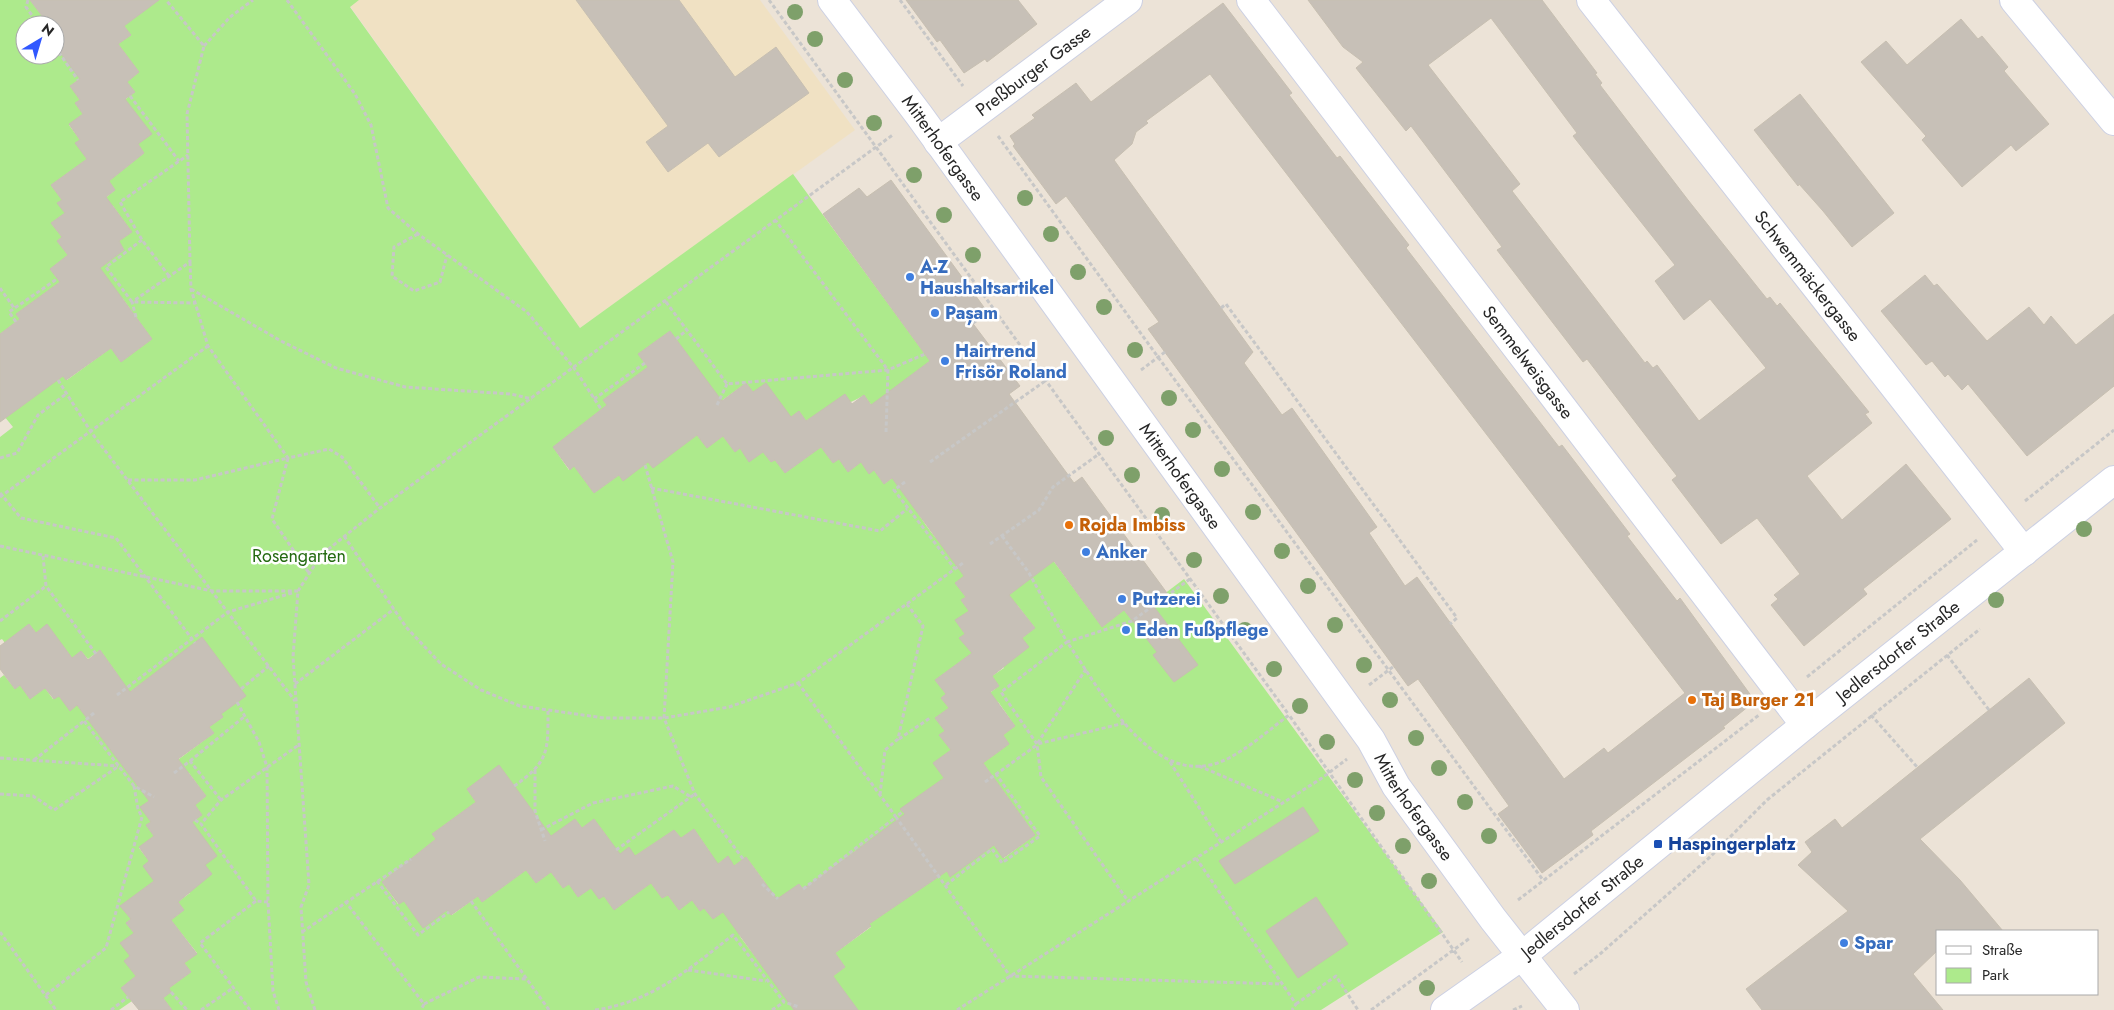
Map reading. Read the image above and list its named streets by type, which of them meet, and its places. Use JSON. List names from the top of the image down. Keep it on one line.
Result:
{"streets":{"street":["Preßburger Gasse","Mitterhofergasse","Schwemmäckergasse","Semmelweisgasse","Jedlersdorfer Straße"]},"crossings":[["Preßburger Gasse","Mitterhofergasse"],["Mitterhofergasse","Jedlersdorfer Straße"],["Schwemmäckergasse","Jedlersdorfer Straße"],["Semmelweisgasse","Jedlersdorfer Straße"]],"parks":["Rosengarten"],"places":{"other":["A-Z Haushaltsartikel","Pașam","Hairtrend Frisör Roland","Rojda Imbiss","Anker","Putzerei","Eden Fußpflege","Taj Burger 21","Spar"],"transit":["Haspingerplatz"]},"legend":["Straße","Park"],"north":"top right"}
